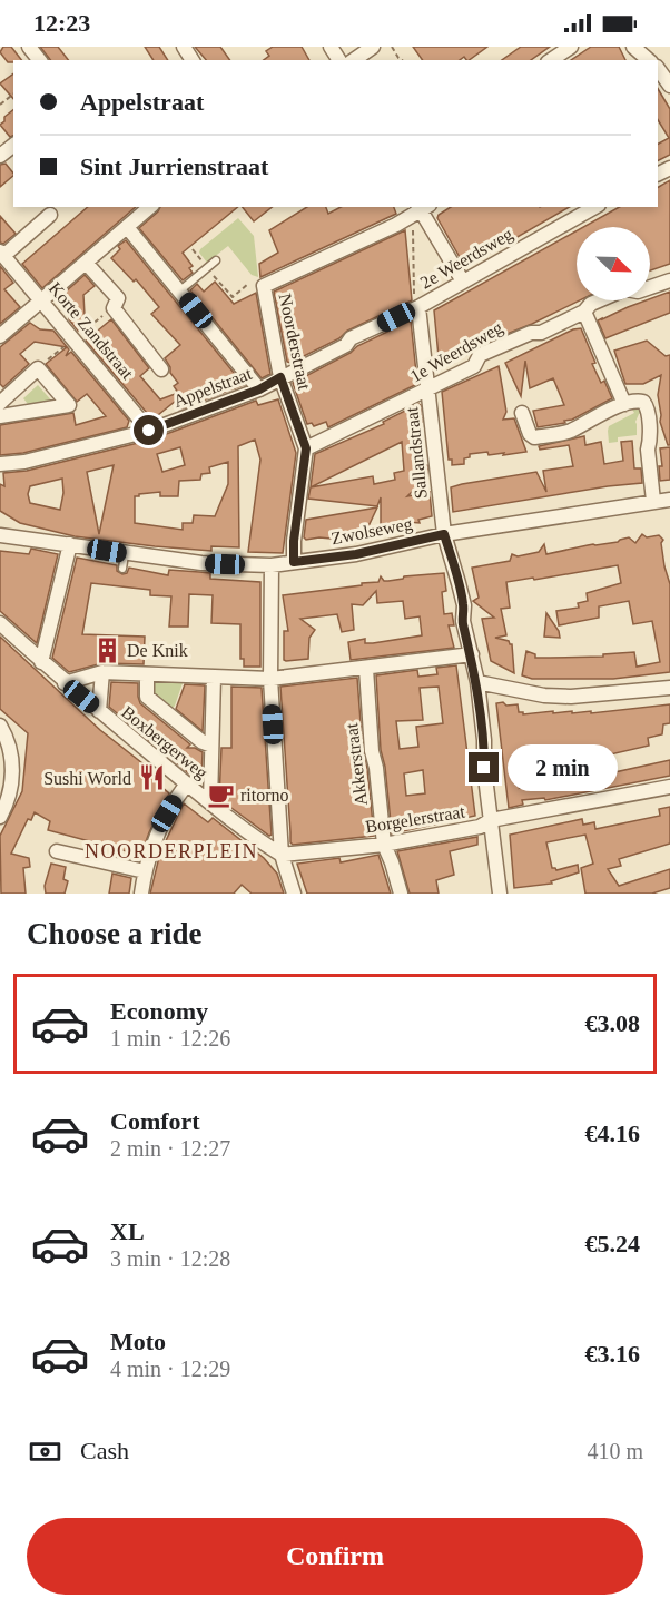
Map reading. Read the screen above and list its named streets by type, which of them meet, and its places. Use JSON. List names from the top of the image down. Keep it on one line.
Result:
{"streets":{"street":["2e Weerdsweg","Korte Zandstraat","Noorderstraat","1e Weerdsweg","Appelstraat","Sallandstraat","Zwolseweg","Boxbergerweg","Akkerstraat","Borgelerstraat"]},"crossings":[["2e Weerdsweg","Noorderstraat"],["2e Weerdsweg","Appelstraat"],["2e Weerdsweg","Sallandstraat"],["Korte Zandstraat","Appelstraat"],["Noorderstraat","1e Weerdsweg"],["Noorderstraat","Appelstraat"],["Noorderstraat","Zwolseweg"],["1e Weerdsweg","Sallandstraat"],["Sallandstraat","Zwolseweg"],["Sallandstraat","Borgelerstraat"],["Boxbergerweg","Borgelerstraat"],["Akkerstraat","Borgelerstraat"]],"districts":["NOORDERPLEIN"],"places":{"building":["De Knik"],"restaurant":["Sushi World"],"cafe":["ritorno"]},"north":"bottom right","page":{"status":"12:23","banner":["Appelstraat","Sint Jurrienstraat"],"bubble":"2 min","heading":"Choose a ride","list":[{"name":"Economy","note":"1 min · 12:26","value":"€3.08"},{"name":"Comfort","note":"2 min · 12:27","value":"€4.16"},{"name":"XL","note":"3 min · 12:28","value":"€5.24"},{"name":"Moto","note":"4 min · 12:29","value":"€3.16"}],"pay":["Cash","410 m"],"buttons":"Confirm"}}
